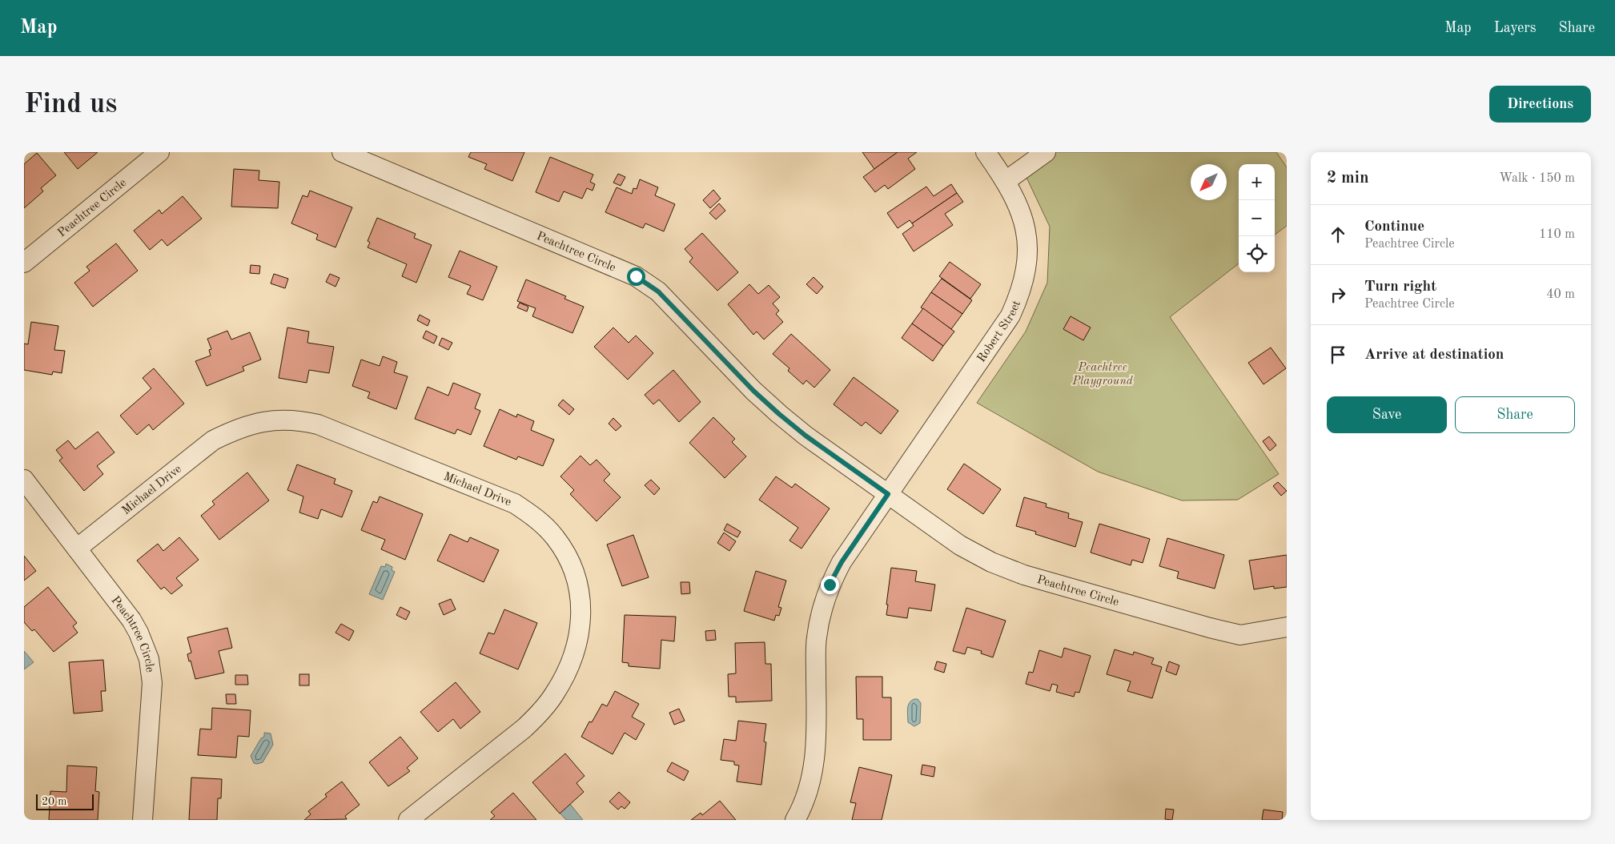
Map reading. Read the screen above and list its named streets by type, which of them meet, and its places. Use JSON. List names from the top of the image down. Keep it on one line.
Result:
{"streets":{"street":["Peachtree Circle","Robert Street","Michael Drive"]},"crossings":[["Peachtree Circle","Robert Street"],["Peachtree Circle","Michael Drive"]],"parks":["Peachtree Playground"],"scale_bar":"20 m","north":"bottom left","page":{"header":"Map","nav":["Map","Layers","Share"],"buttons":["Directions",["Save","Share"]],"title":"Find us","heading":["2 min","Walk · 150 m"],"map_buttons":["+","−"],"list":[["Continue","Peachtree Circle","110 m"],["Turn right","Peachtree Circle","40 m"],"Arrive at destination"],"scale":"20 m"}}
